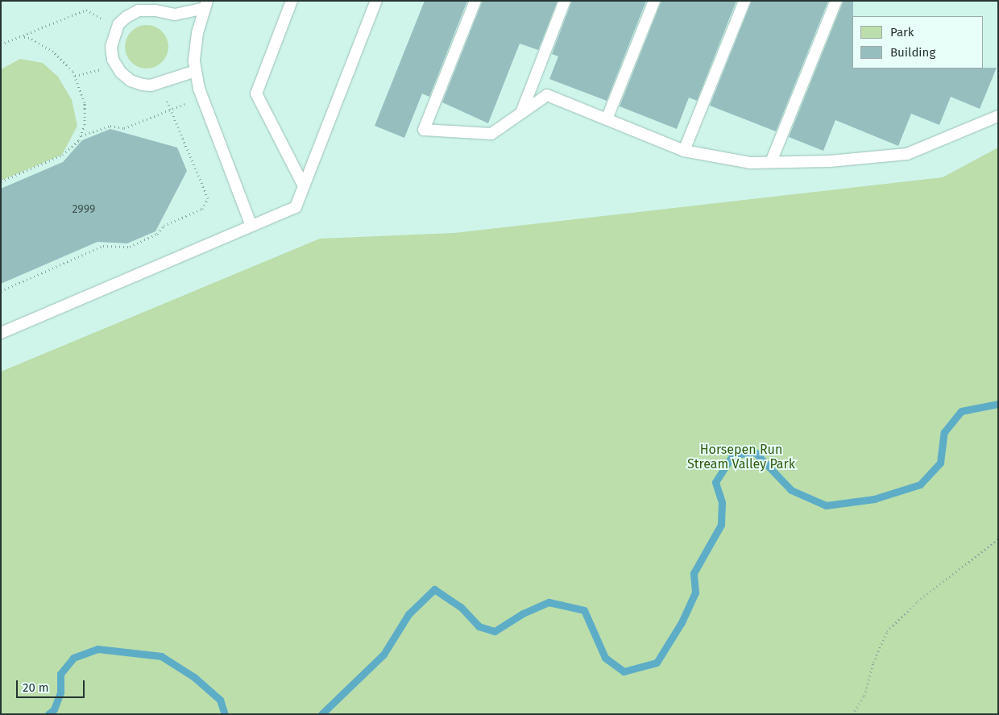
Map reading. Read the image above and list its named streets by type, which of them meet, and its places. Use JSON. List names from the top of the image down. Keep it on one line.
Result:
{"parks":["Horsepen Run Stream Valley Park"],"house_numbers":["2999"],"legend":["Park","Building"],"scale_bar":"20 m"}
